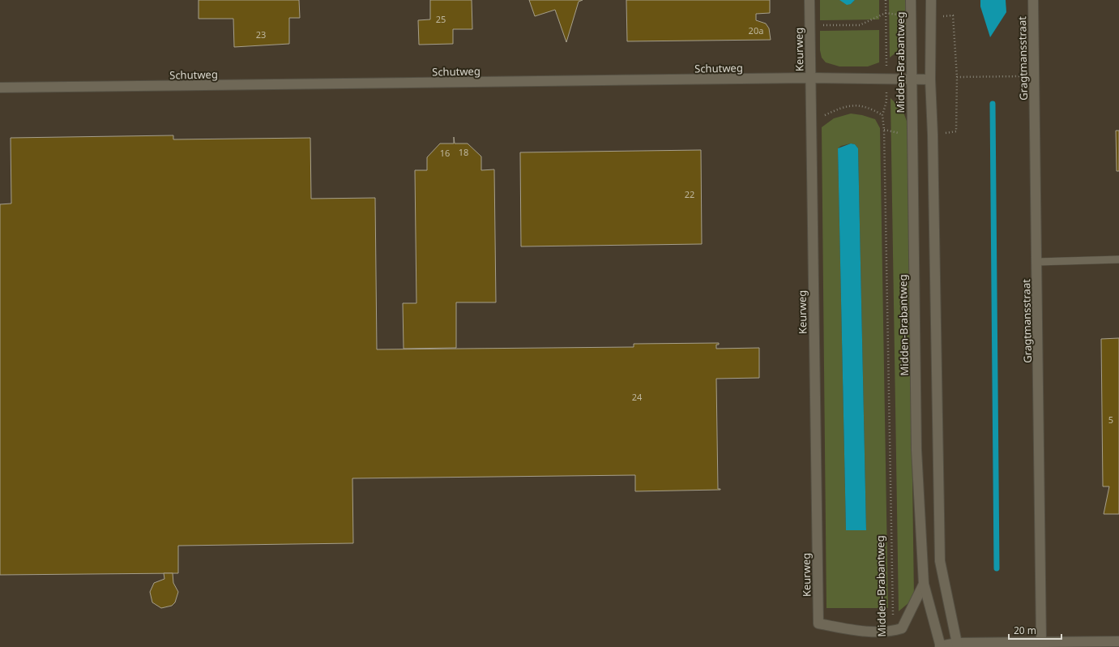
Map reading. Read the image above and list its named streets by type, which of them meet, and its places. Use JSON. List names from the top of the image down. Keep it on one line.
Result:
{"streets":{"street":["Keurweg","Gragtmansstraat","Midden-Brabantweg","Schutweg"]},"crossings":[["Keurweg","Midden-Brabantweg"],["Keurweg","Schutweg"],["Midden-Brabantweg","Schutweg"]],"house_numbers":["25","20a","23","18","16","22","24","5"],"scale_bar":"20 m"}
